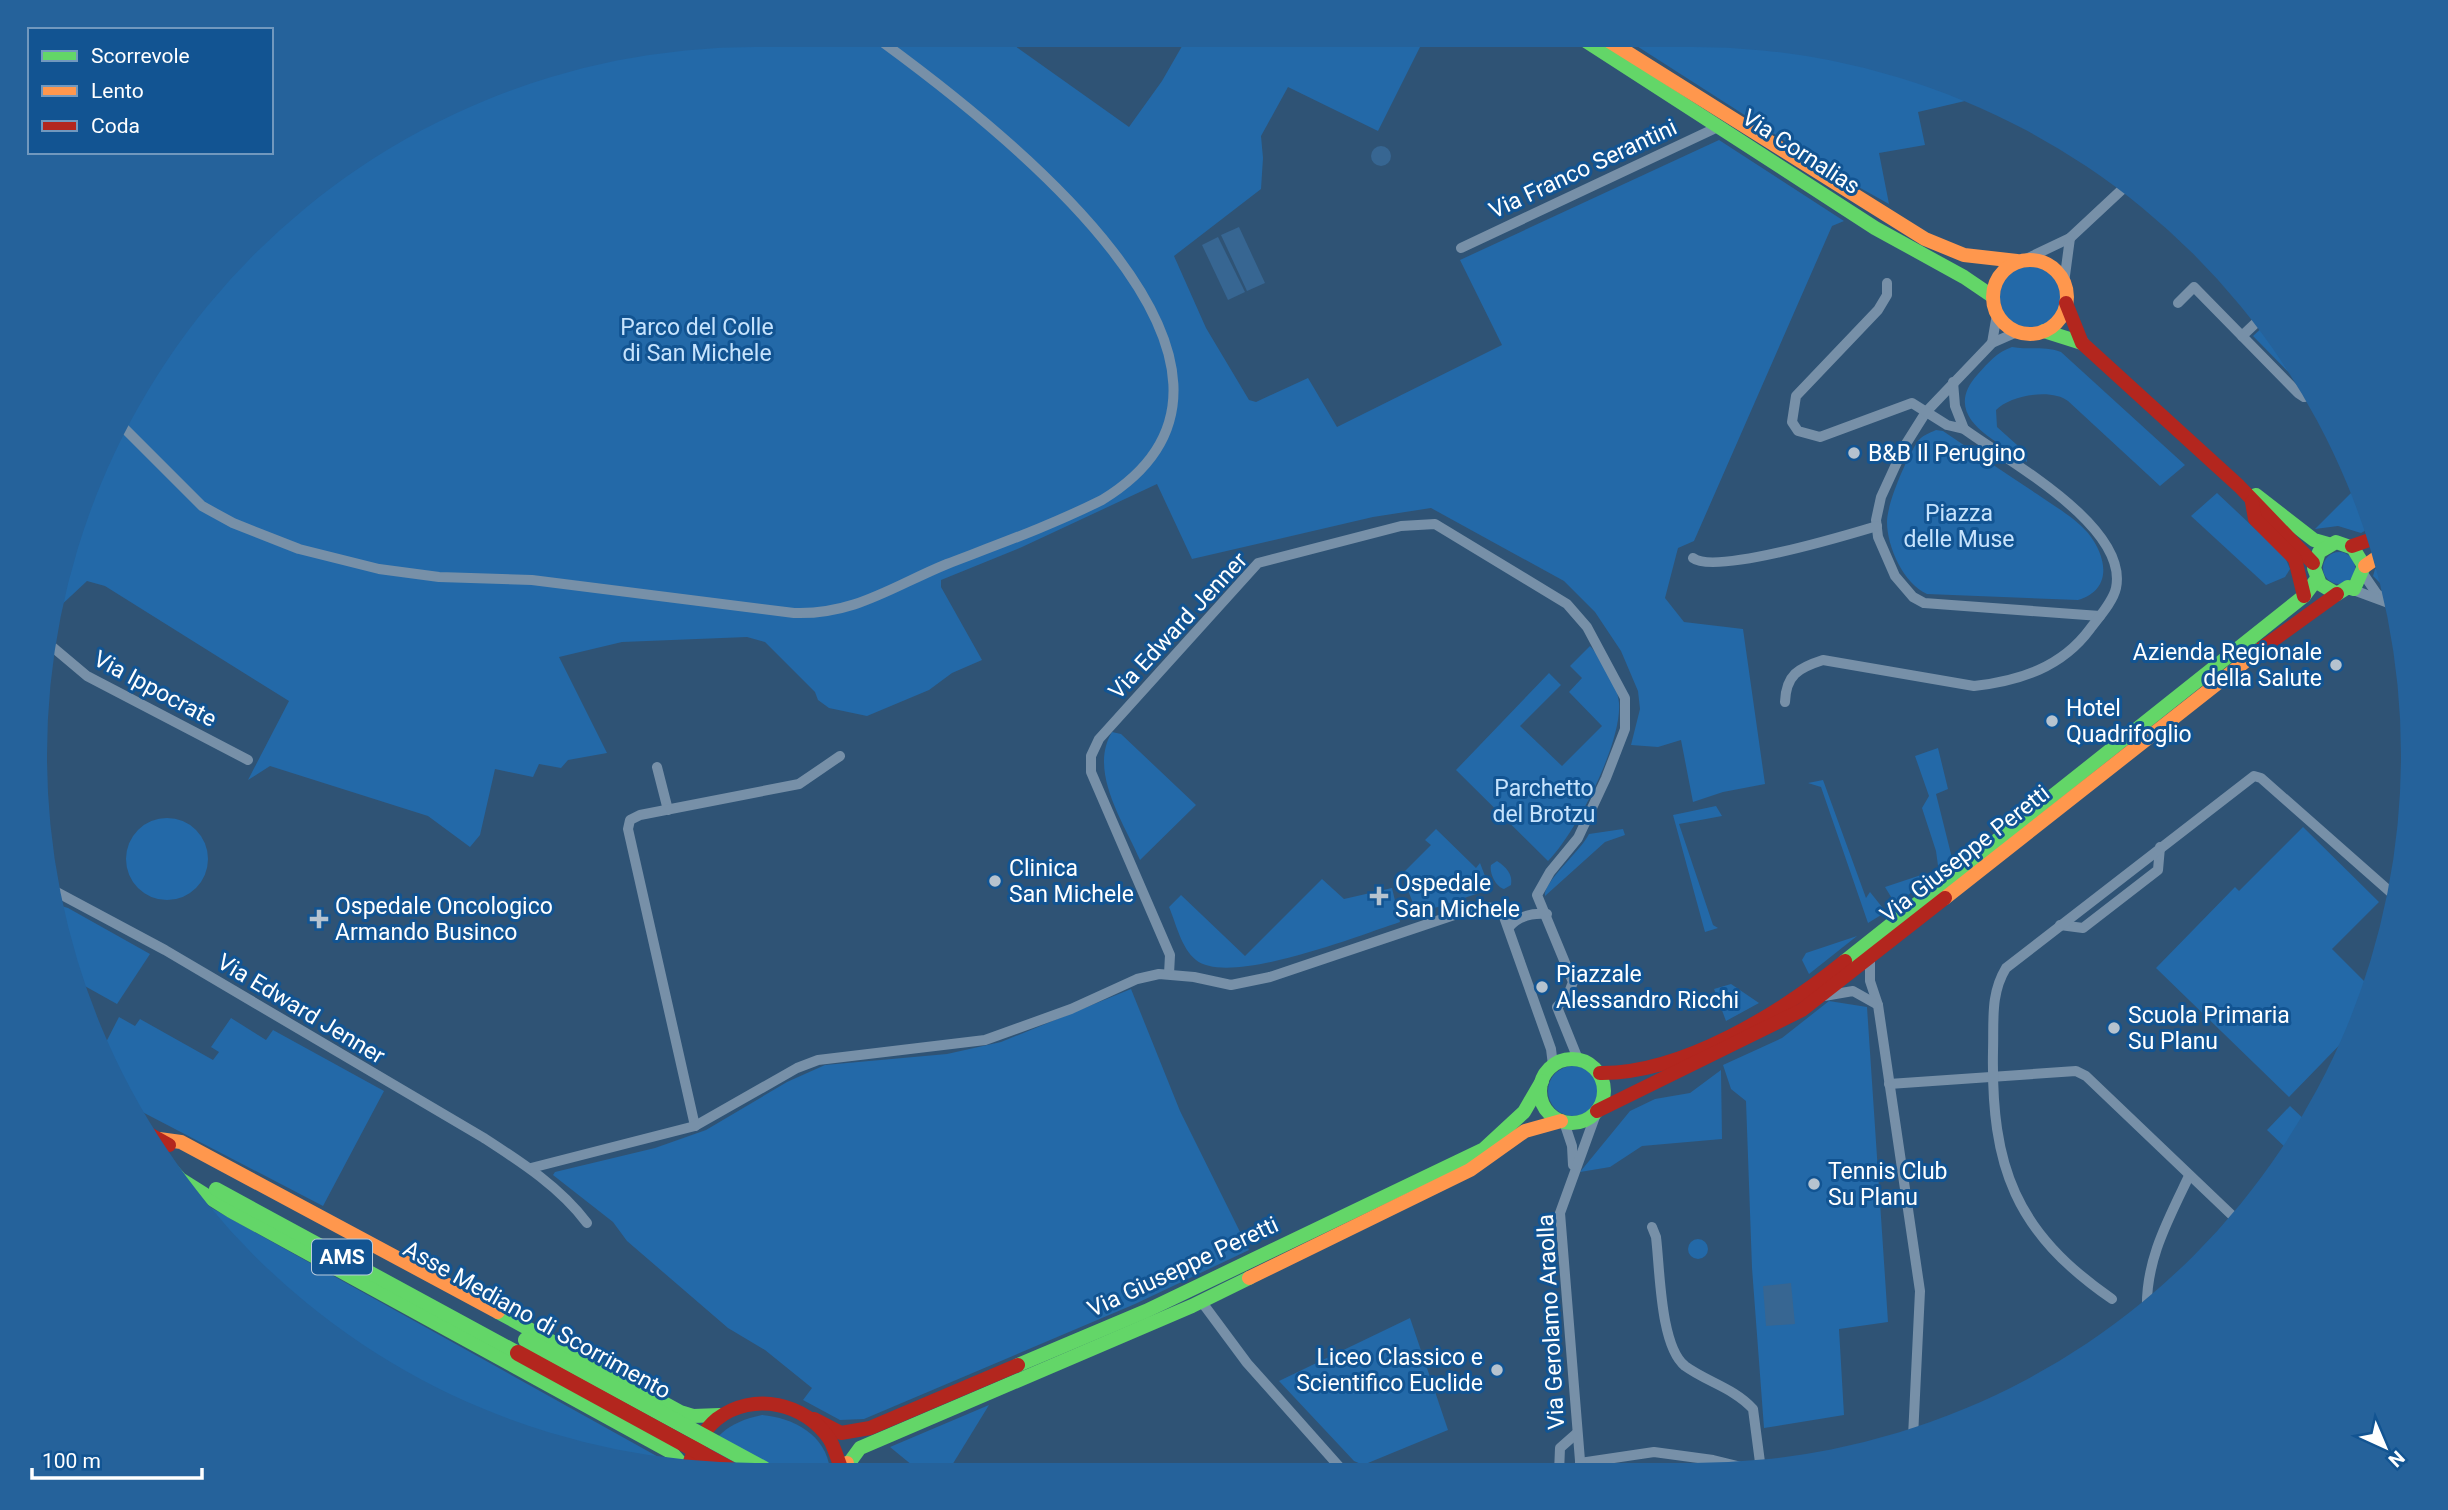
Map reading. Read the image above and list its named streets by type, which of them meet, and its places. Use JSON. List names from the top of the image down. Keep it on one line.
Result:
{"streets":{"main road":["Via Cornalias","Via Giuseppe Peretti","AMS","Asse Mediano di Scorrimento"],"street":["Via Franco Serantini","Via Edward Jenner","Via Ippocrate","Via Gerolamo Araolla"]},"crossings":[["Via Cornalias","Via Franco Serantini"],["Via Giuseppe Peretti","Via Gerolamo Araolla"]],"parks":["Parco del Colle di San Michele","Piazza delle Muse","Parchetto del Brotzu"],"places":{"other":["B&B Il Perugino","Azienda Regionale della Salute","Hotel Quadrifoglio","Clinica San Michele","Piazzale Alessandro Ricchi","Scuola Primaria Su Planu","Tennis Club Su Planu","Liceo Classico e Scientifico Euclide"],"health":["Ospedale San Michele","Ospedale Oncologico Armando Businco"]},"legend":["Scorrevole","Lento","Coda"],"scale_bar":"100 m","north":"bottom right"}
